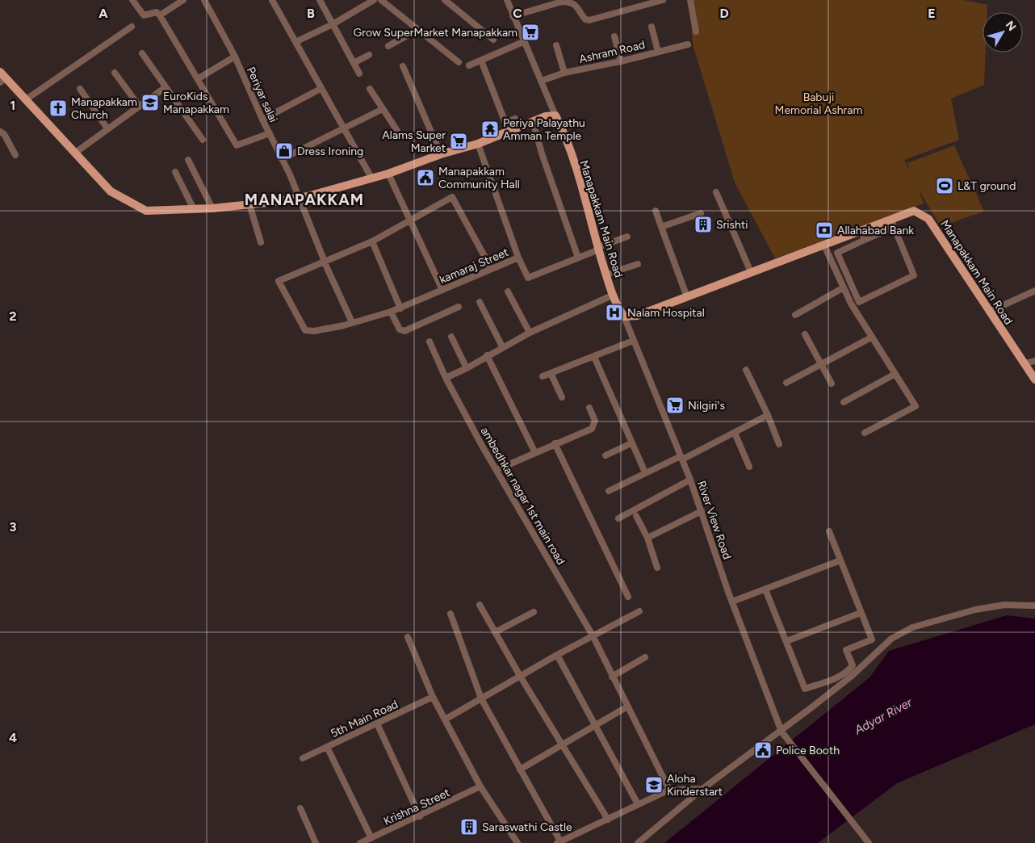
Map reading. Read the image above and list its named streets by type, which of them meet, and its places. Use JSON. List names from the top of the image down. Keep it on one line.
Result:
{"streets":{"main road":["Manapakkam Main Road"],"street":["Ashram Road","Periyar salai","kamaraj Street","ambedhkar nagar 1st main road","River View Road","5th Main Road","Krishna Street"]},"crossings":[["Periyar salai","kamaraj Street"],["Manapakkam Main Road","kamaraj Street"],["Manapakkam Main Road","River View Road"]],"districts":["MANAPAKKAM"],"water":["Adyar River"],"parks":["Babuji Memorial Ashram"],"places":{"supermarket":["Grow SuperMarket Manapakkam","Alams Super Market","Nilgiri's"],"school or university":["EuroKids Manapakkam","Aloha Kinderstart"],"church":["Manapakkam Church"],"temple":["Periya Palayathu Amman Temple"],"shop":["Dress Ironing"],"public building":["Manapakkam Community Hall","Police Booth"],"sports":["L&T ground"],"building":["Srishti","Saraswathi Castle"],"bank":["Allahabad Bank"],"hospital":["Nalam Hospital"]},"north":"top right","grid":{"columns":["A","B","C","D","E"],"rows":["1","2","3","4"]}}
